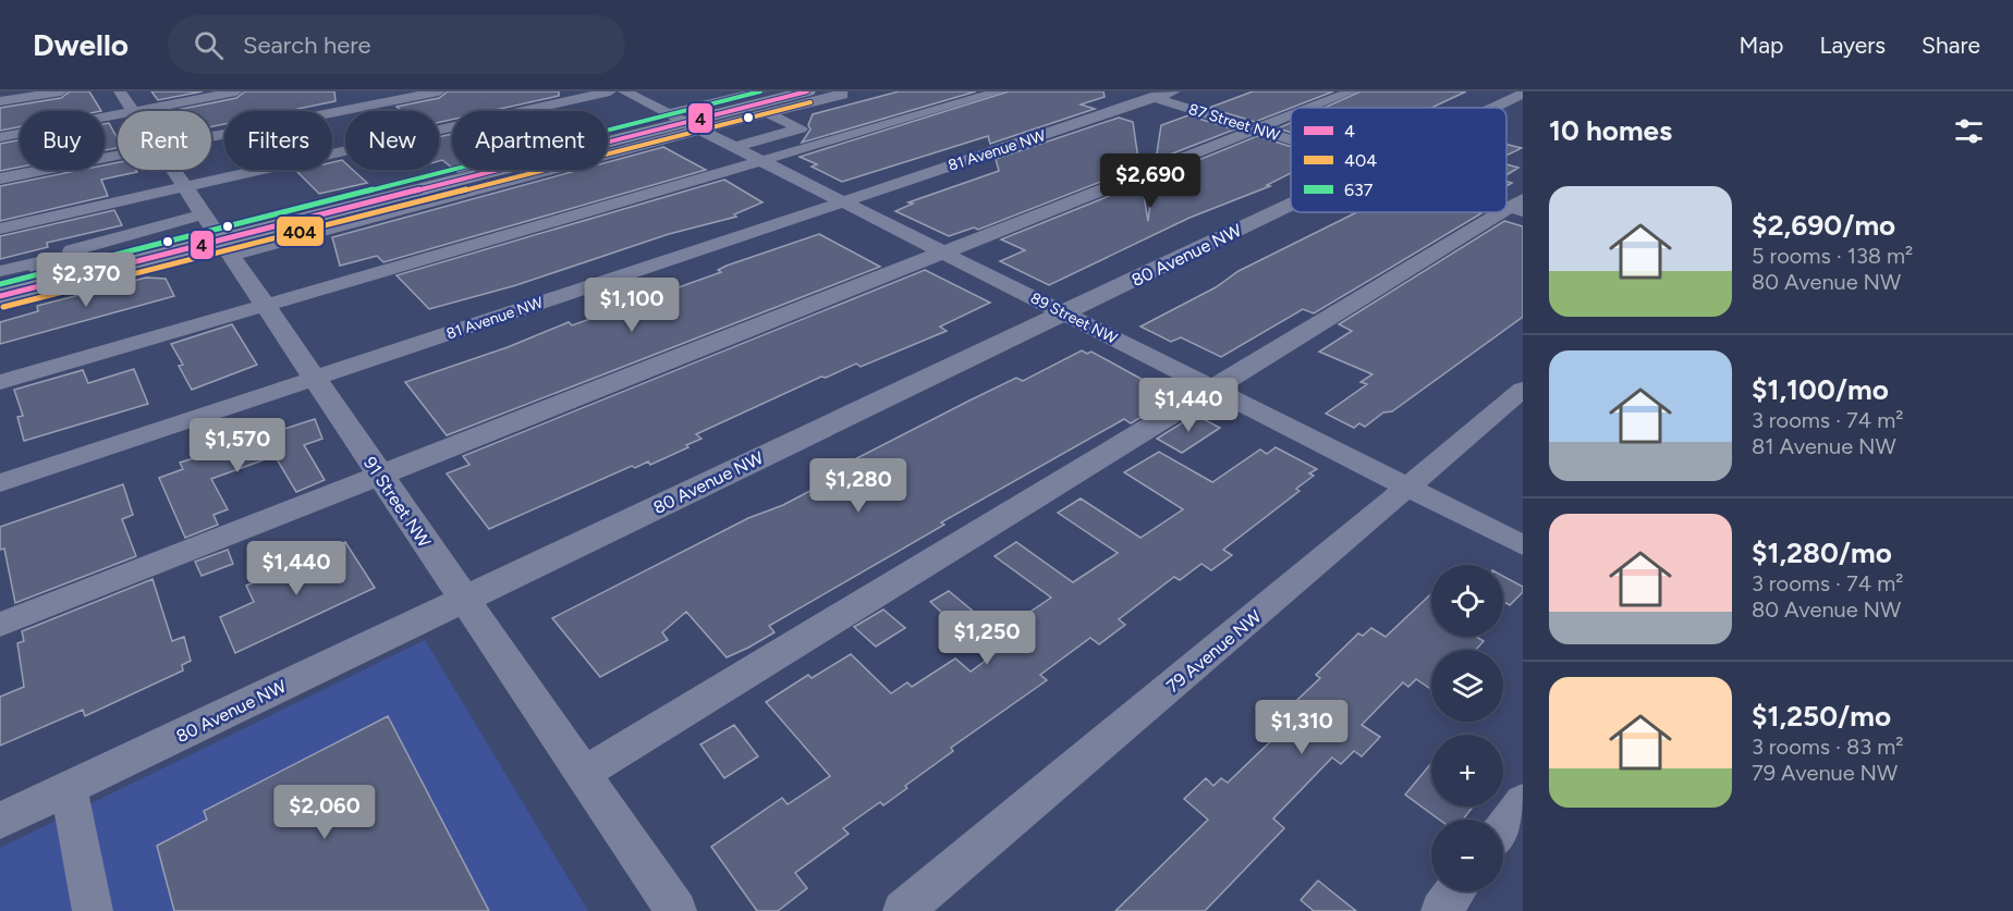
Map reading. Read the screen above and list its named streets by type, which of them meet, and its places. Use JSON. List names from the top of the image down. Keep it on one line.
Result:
{"streets":{"street":["87 Street NW","81 Avenue NW","80 Avenue NW","89 Street NW","91 Street NW","79 Avenue NW"]},"crossings":[["87 Street NW","81 Avenue NW"],["81 Avenue NW","89 Street NW"],["81 Avenue NW","91 Street NW"],["80 Avenue NW","89 Street NW"],["80 Avenue NW","91 Street NW"],["89 Street NW","79 Avenue NW"]],"lines":["transit line 4","transit line 637","transit line 404"],"legend":["4","404","637"],"page":{"header":"Dwello","search":"Search here","nav":["Map","Layers","Share"],"heading":"10 homes","chip":["Buy","Rent","Filters","New","Apartment"],"price":["$2,690","$2,370","$1,100","$1,440","$1,570","$1,280","$1,440","$1,250","$1,310","$2,060"],"list":[{"name":"$2,690/mo","note":"5 rooms · 138 m² · 80 Avenue NW"},{"name":"$1,100/mo","note":"3 rooms · 74 m² · 81 Avenue NW"},{"name":"$1,280/mo","note":"3 rooms · 74 m² · 80 Avenue NW"},{"name":"$1,250/mo","note":"3 rooms · 83 m² · 79 Avenue NW"}],"map_buttons":["+","−"]}}
